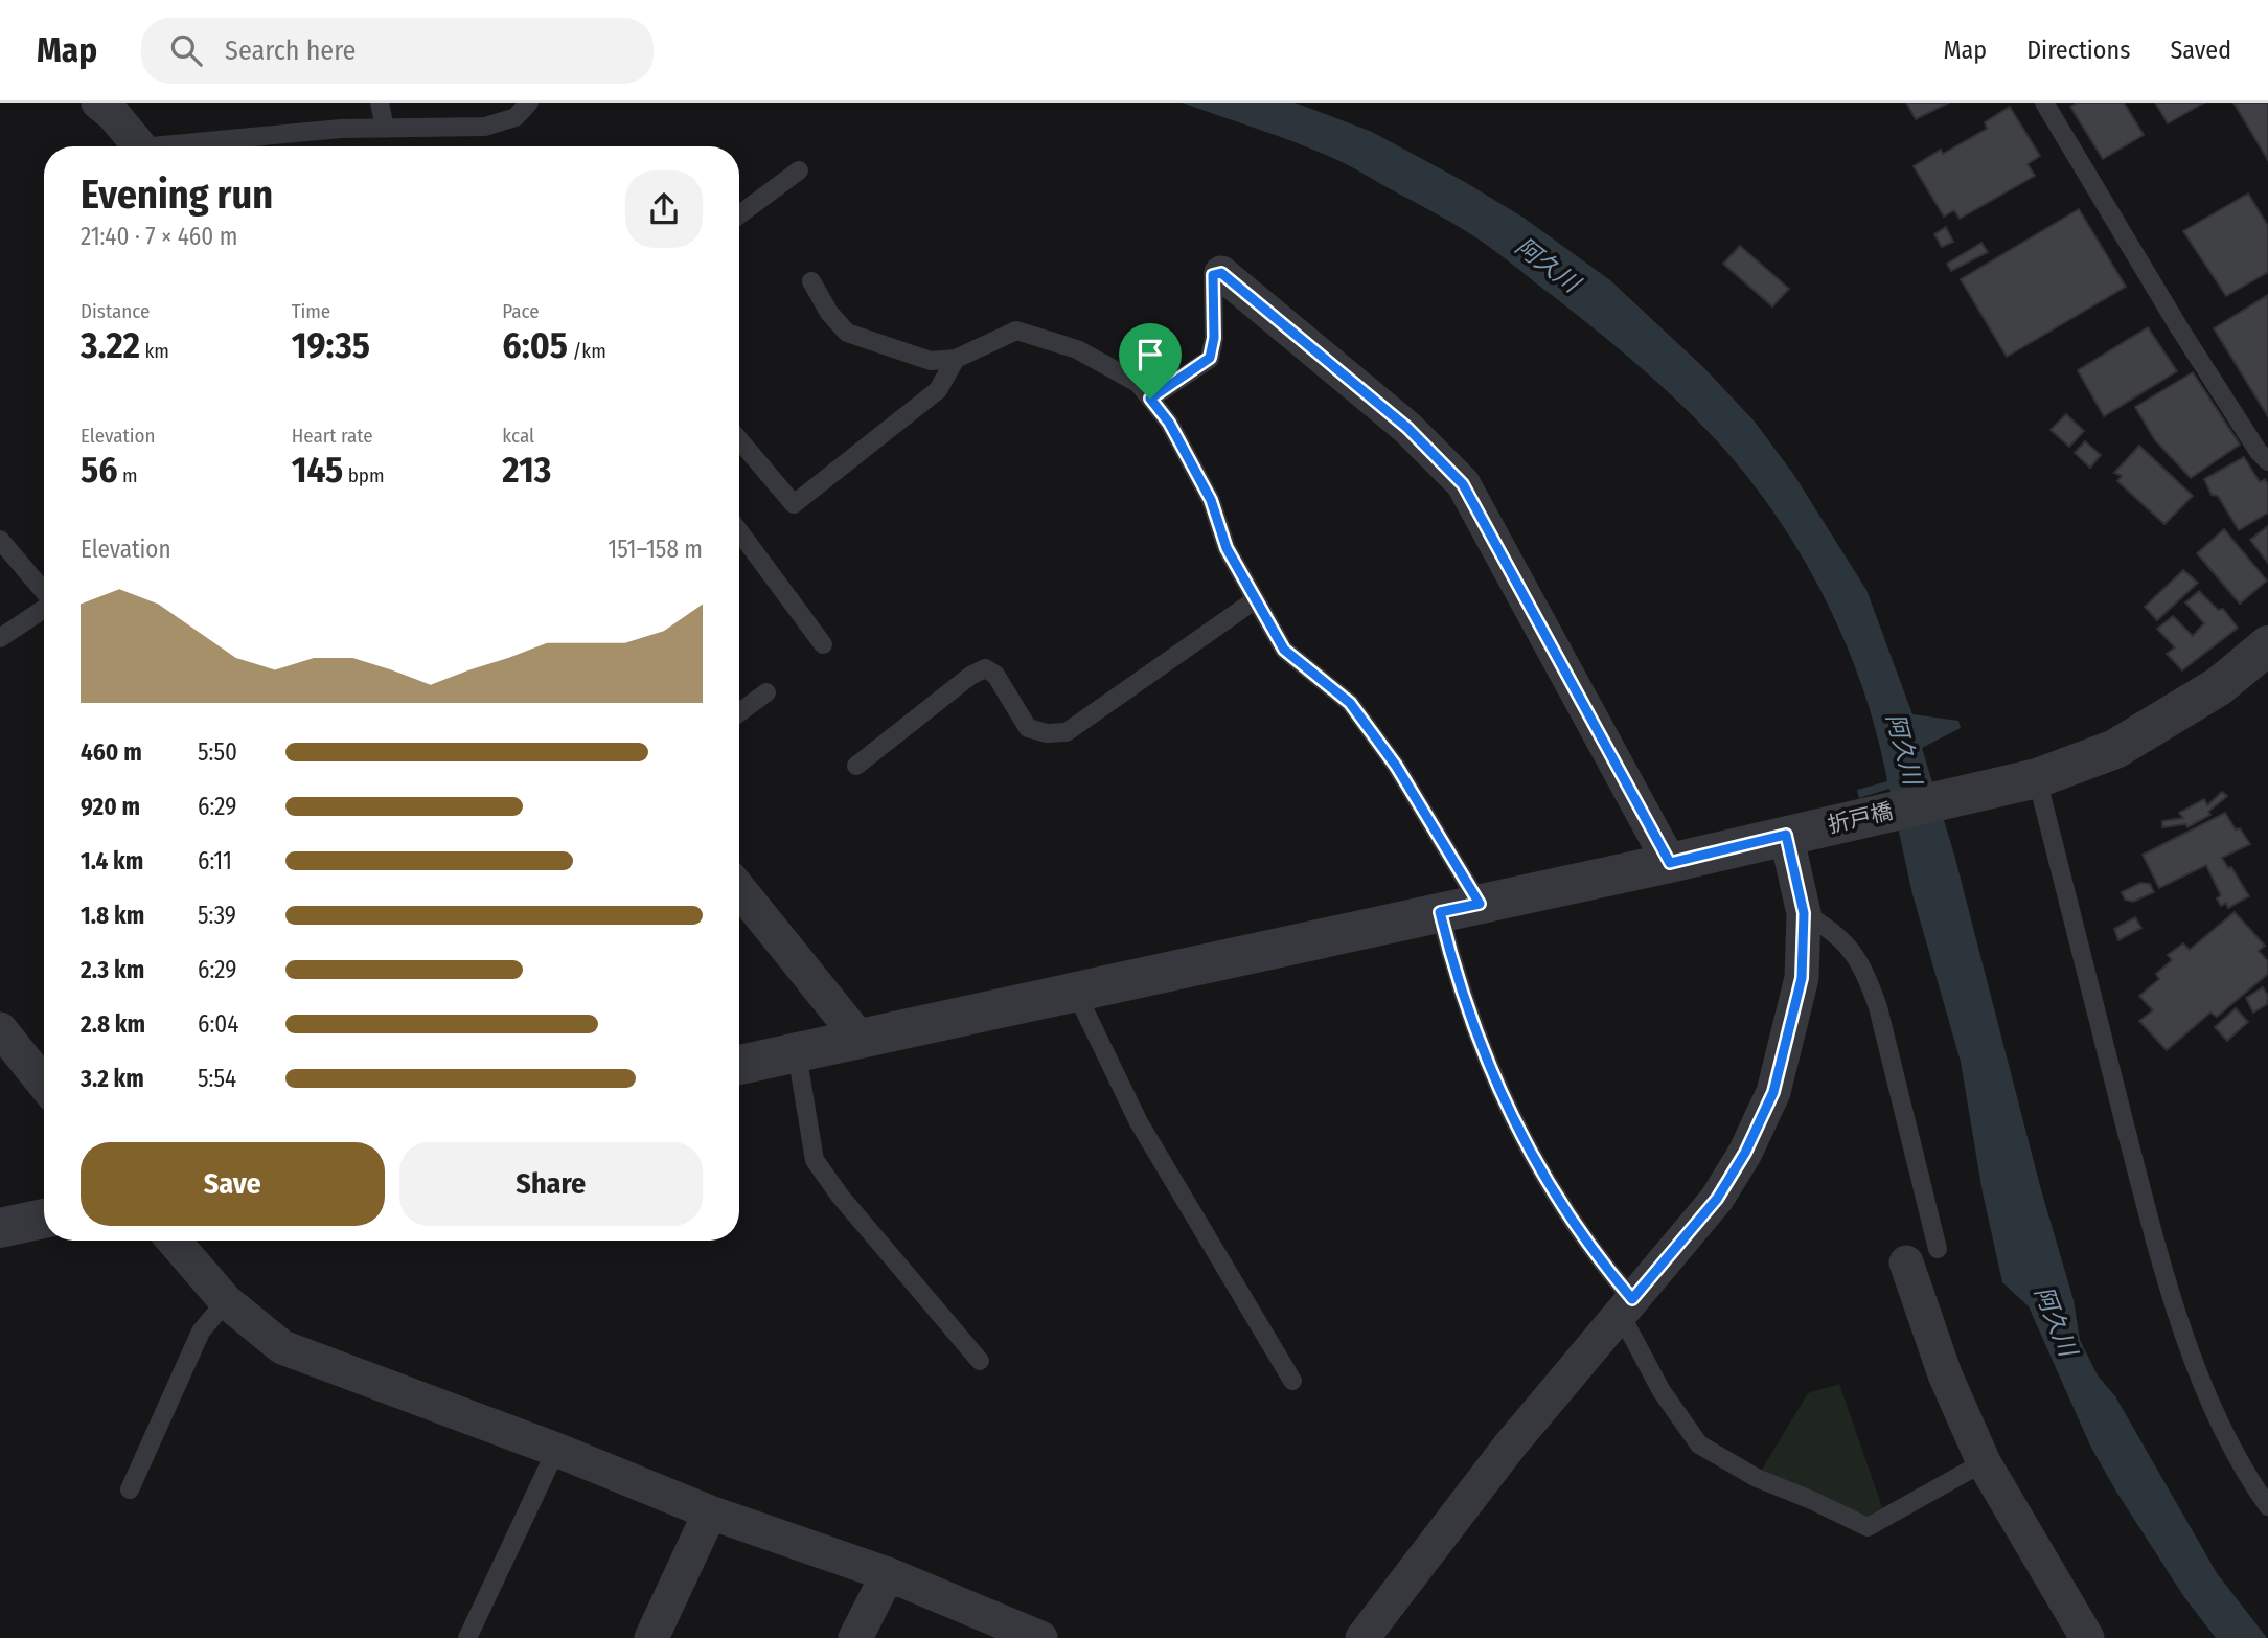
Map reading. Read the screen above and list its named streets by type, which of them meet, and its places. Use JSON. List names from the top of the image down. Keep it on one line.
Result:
{"streets":{"street":["折戸橋"]},"water":["阿久川"],"page":{"header":"Map","search":"Search here","nav":["Map","Directions","Saved"],"heading":["Evening run","21:40 · 7 × 460 m"],"stats":[["Distance","3.22 km"],["Time","19:35"],["Pace","6:05 /km"],["Elevation","56 m"],["Heart rate","145 bpm"],["kcal","213"]],"chart":["Elevation","151–158 m"],"list":[{"name":"460 m","note":"5:50"},{"name":"920 m","note":"6:29"},{"name":"1.4 km","note":"6:11"},{"name":"1.8 km","note":"5:39"},{"name":"2.3 km","note":"6:29"},{"name":"2.8 km","note":"6:04"},{"name":"3.2 km","note":"5:54"}],"buttons":["Save","Share"]}}
